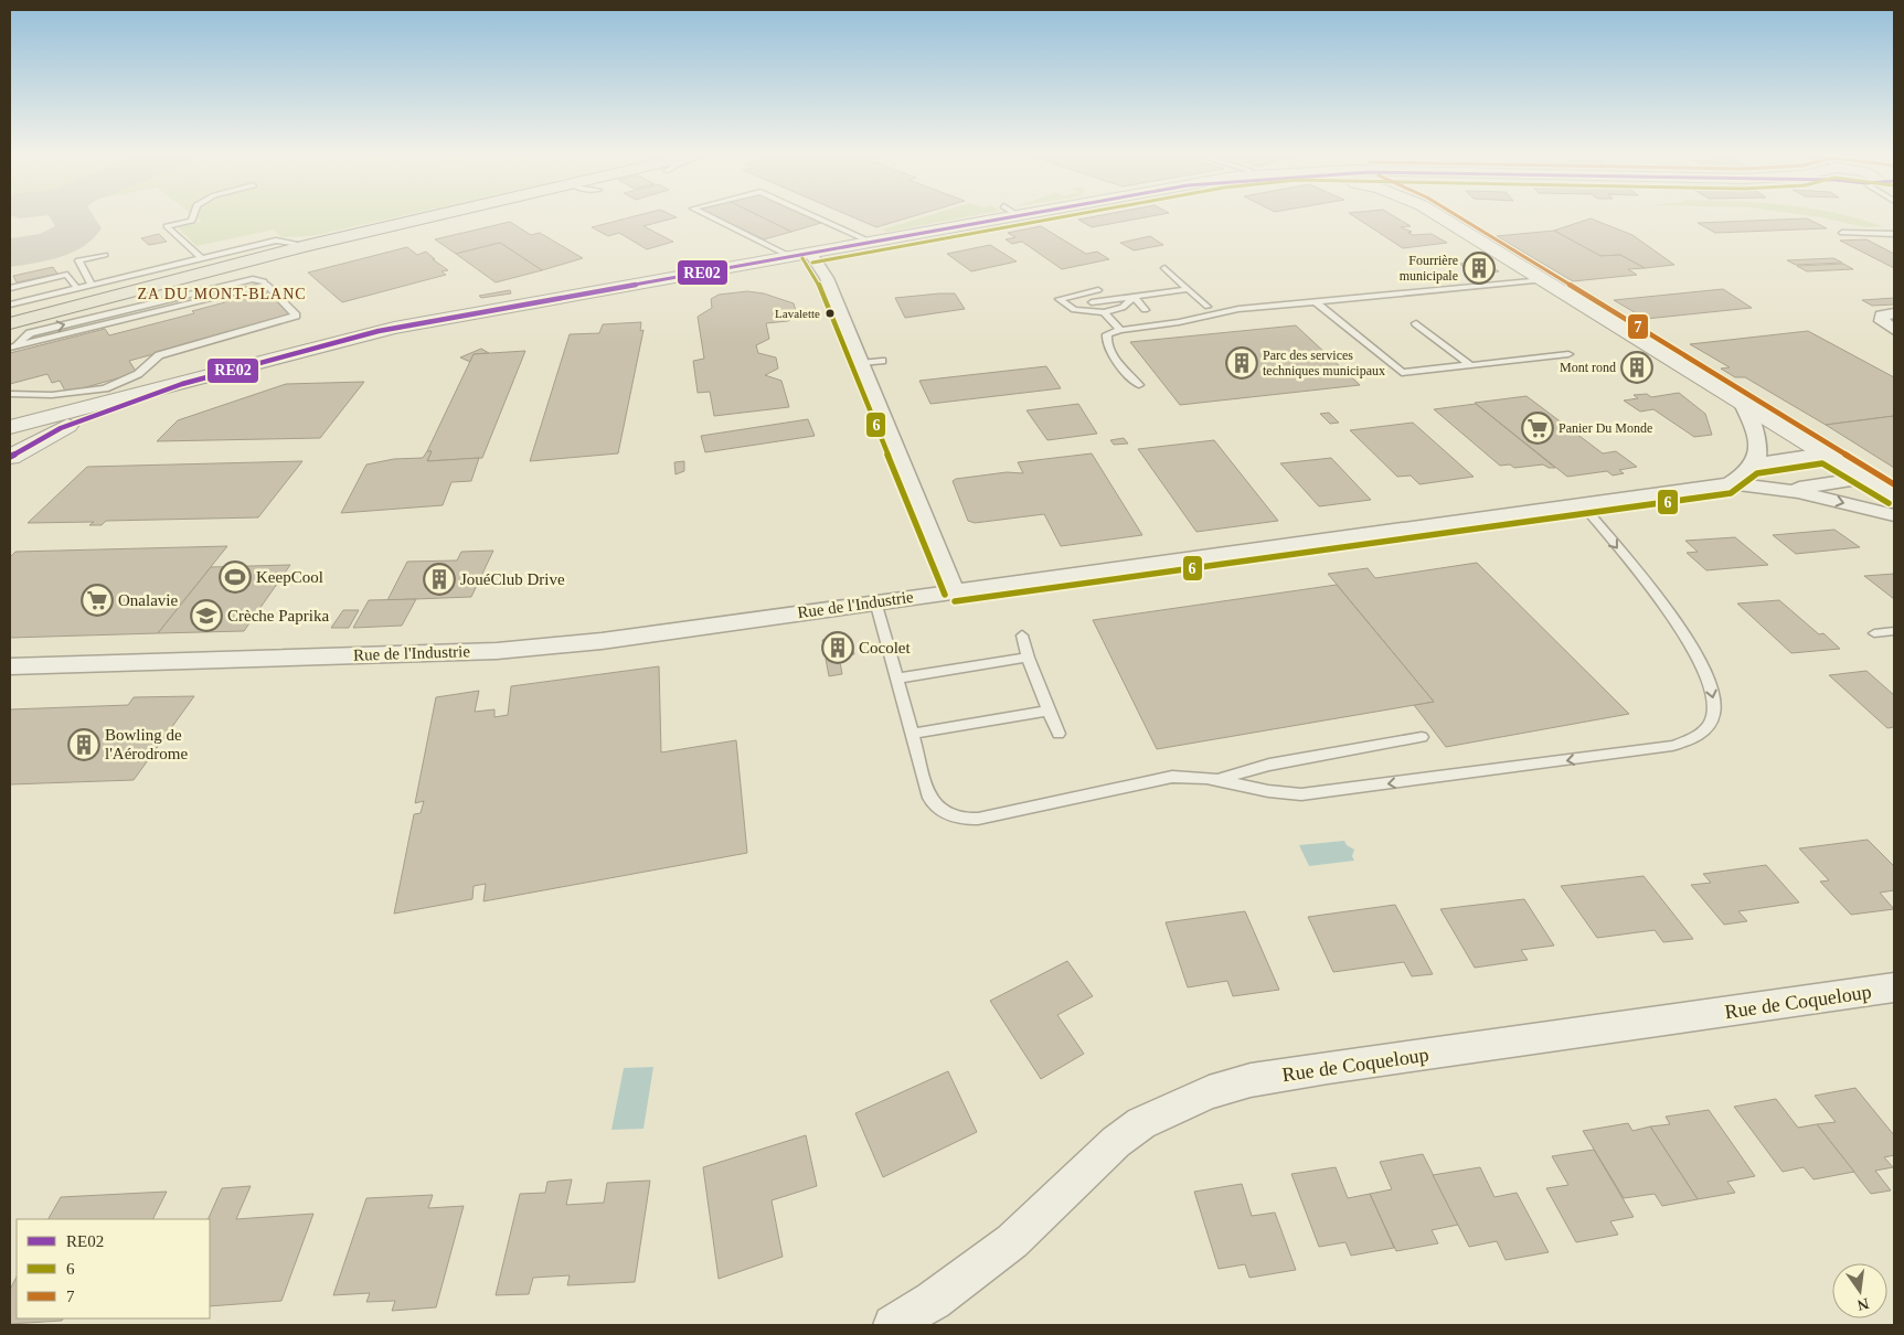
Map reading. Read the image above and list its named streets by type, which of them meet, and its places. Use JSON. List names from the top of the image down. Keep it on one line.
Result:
{"streets":{"street":["Rue de l'Industrie","Rue de Coqueloup"]},"districts":["ZA DU MONT-BLANC"],"places":{"building":["Fourrière municipale","Parc des services techniques municipaux","Mont rond","JouéClub Drive","Cocolet","Bowling de l'Aérodrome"],"other":["Lavalette"],"supermarket":["Panier Du Monde","Onalavie"],"sports":["KeepCool"],"school or university":["Crèche Paprika"]},"lines":["transit line RE02","transit line 6","transit line 7"],"legend":["RE02","6","7"],"north":"bottom"}
